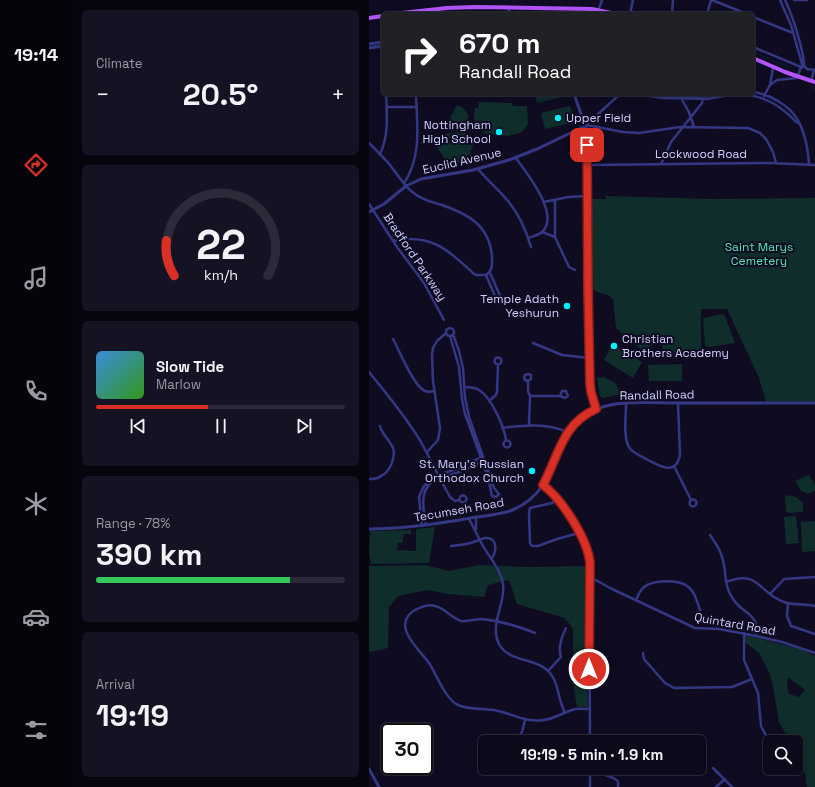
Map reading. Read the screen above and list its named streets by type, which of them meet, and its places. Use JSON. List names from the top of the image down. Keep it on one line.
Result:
{"streets":{"street":["Lockwood Road","Euclid Avenue","Bradford Parkway","Randall Road","Tecumseh Road","Quintard Road"]},"crossings":[["Euclid Avenue","Bradford Parkway"],["Randall Road","Tecumseh Road"]],"parks":["Saint Marys Cemetery"],"places":["Upper Field","Nottingham High School","Temple Adath Yeshurun","Christian Brothers Academy","St. Mary's Russian Orthodox Church"],"page":{"tabs":"19:14","tile":["Climate",["Range · 78%","390 km"],["Arrival","19:19"]],"turn":["670 m","Randall Road"],"heat":["−","20.5°","+"],"song":["Slow Tide","Marlow"],"limit":"30","trip":"19:19 · 5 min · 1.9 km","gauge":["22","km/h"]}}
